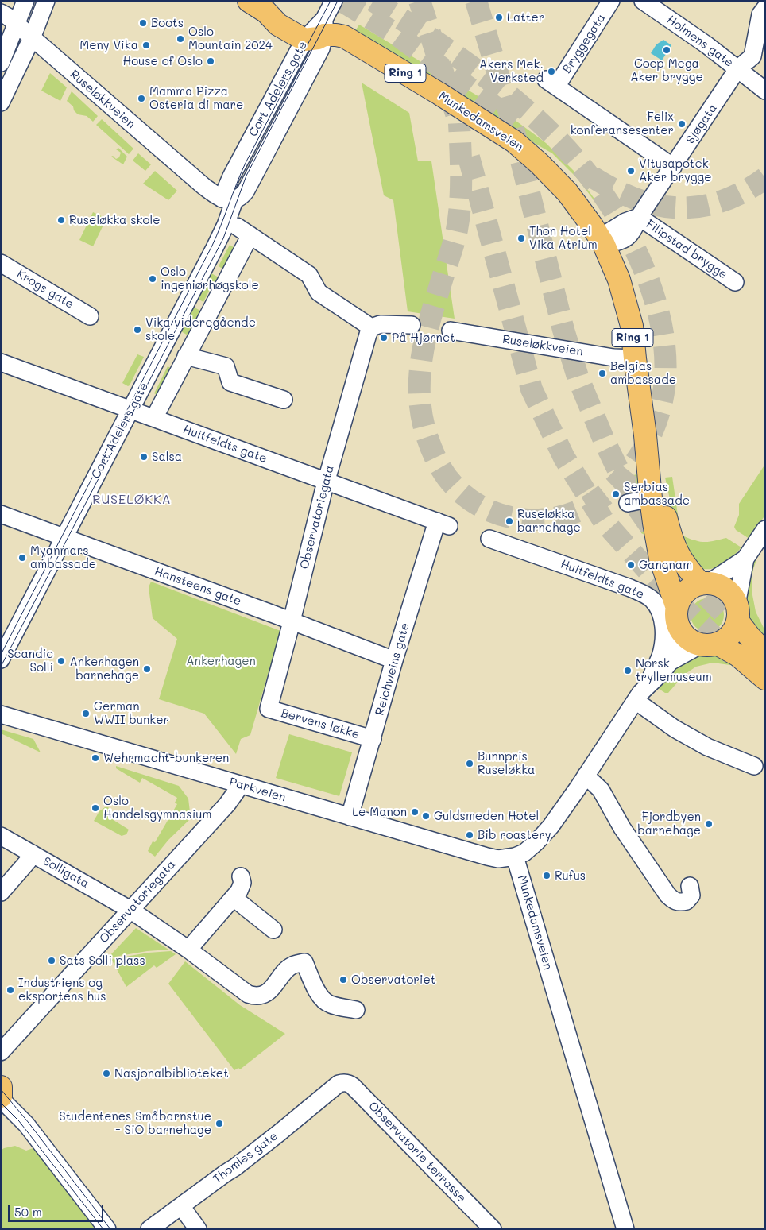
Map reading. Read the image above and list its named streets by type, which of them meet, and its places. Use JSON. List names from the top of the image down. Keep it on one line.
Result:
{"streets":{"main road":["Ring 1","Munkedamsveien"],"street":["Holmens gate","Bryggegata","Cort Adelers gate","Ruseløkkveien","Sjøgata","Filipstad brygge","Krogs gate","Huitfeldts gate","Observatoriegata","Hansteens gate","Reichweins gate","Bervens løkke","Parkveien","Solligata","Observatorie terrasse","Thomles gate"]},"crossings":[["Holmens gate","Sjøgata"],["Bryggegata","Sjøgata"],["Cort Adelers gate","Ruseløkkveien"],["Cort Adelers gate","Munkedamsveien"],["Cort Adelers gate","Huitfeldts gate"],["Cort Adelers gate","Hansteens gate"],["Ruseløkkveien","Munkedamsveien"],["Munkedamsveien","Parkveien"],["Sjøgata","Filipstad brygge"],["Huitfeldts gate","Observatoriegata"],["Huitfeldts gate","Reichweins gate"],["Observatoriegata","Hansteens gate"],["Observatoriegata","Bervens løkke"],["Observatoriegata","Parkveien"],["Observatoriegata","Solligata"],["Hansteens gate","Reichweins gate"],["Reichweins gate","Bervens løkke"],["Reichweins gate","Parkveien"],["Observatorie terrasse","Thomles gate"]],"districts":["RUSELØKKA"],"parks":["Ankerhagen"],"places":["Latter","Boots","Oslo Mountain 2024","Meny Vika","Coop Mega Aker brygge","House of Oslo","Akers Mek. Verksted","Mamma Pizza Osteria di mare","Felix konferansesenter","Vitusapotek Aker brygge","Ruseløkka skole","Thon Hotel Vika Atrium","Oslo ingeniørhøgskole","Vika videregående skole","På Hjørnet","Belgias ambassade","Salsa","Serbias ambassade","Ruseløkka barnehage","Myanmars ambassade","Gangnam","Scandic Solli","Ankerhagen barnehage","Norsk tryllemuseum","German WWII bunker","Wehrmacht-bunkeren","Bunnpris Ruseløkka","Oslo Handelsgymnasium","Le Manon","Guldsmeden Hotel","Fjordbyen barnehage","Bib roastery","Rufus","Sats Solli plass","Observatoriet","Industriens og eksportens hus","Nasjonalbiblioteket","Studentenes Småbarnstue - SiO barnehage"],"scale_bar":"50 m"}
